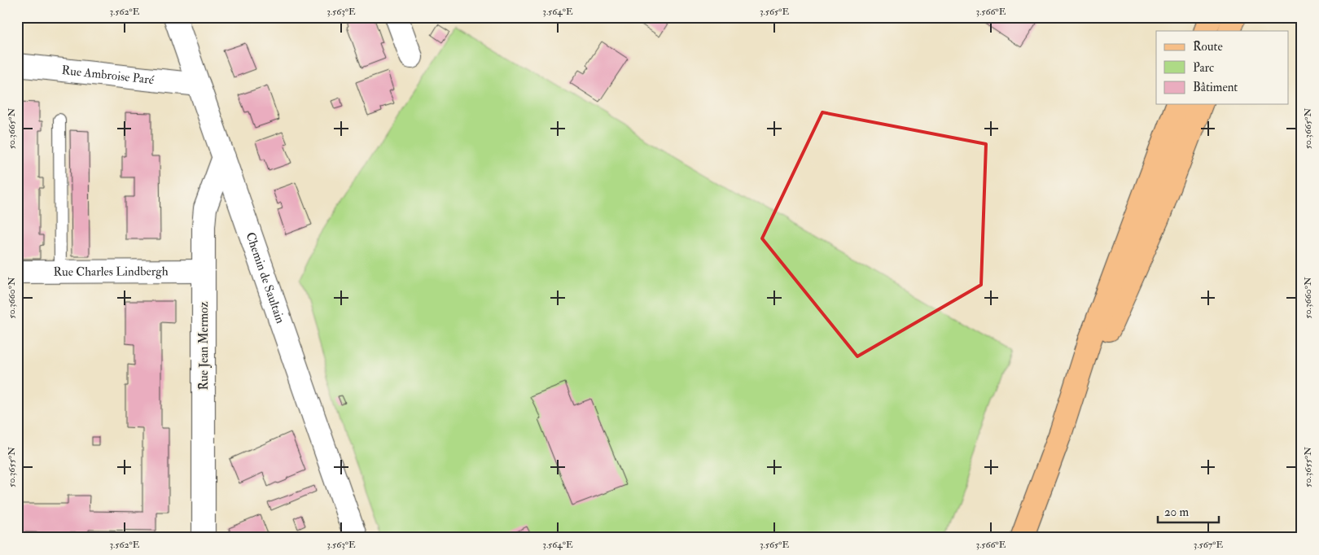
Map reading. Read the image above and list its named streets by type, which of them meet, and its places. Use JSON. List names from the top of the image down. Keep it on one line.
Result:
{"streets":{"street":["Rue Ambroise Paré","Rue Charles Lindbergh","Chemin de Saultain","Rue Jean Mermoz"]},"crossings":[["Rue Ambroise Paré","Chemin de Saultain"],["Rue Charles Lindbergh","Rue Jean Mermoz"],["Chemin de Saultain","Rue Jean Mermoz"]],"legend":["Route","Parc","Bâtiment"],"scale_bar":"20 m","coordinates":["3.562°E","3.563°E","3.564°E","3.565°E","3.566°E","50.3665°N","50.3660°N","50.3655°N","3.567°E"]}
